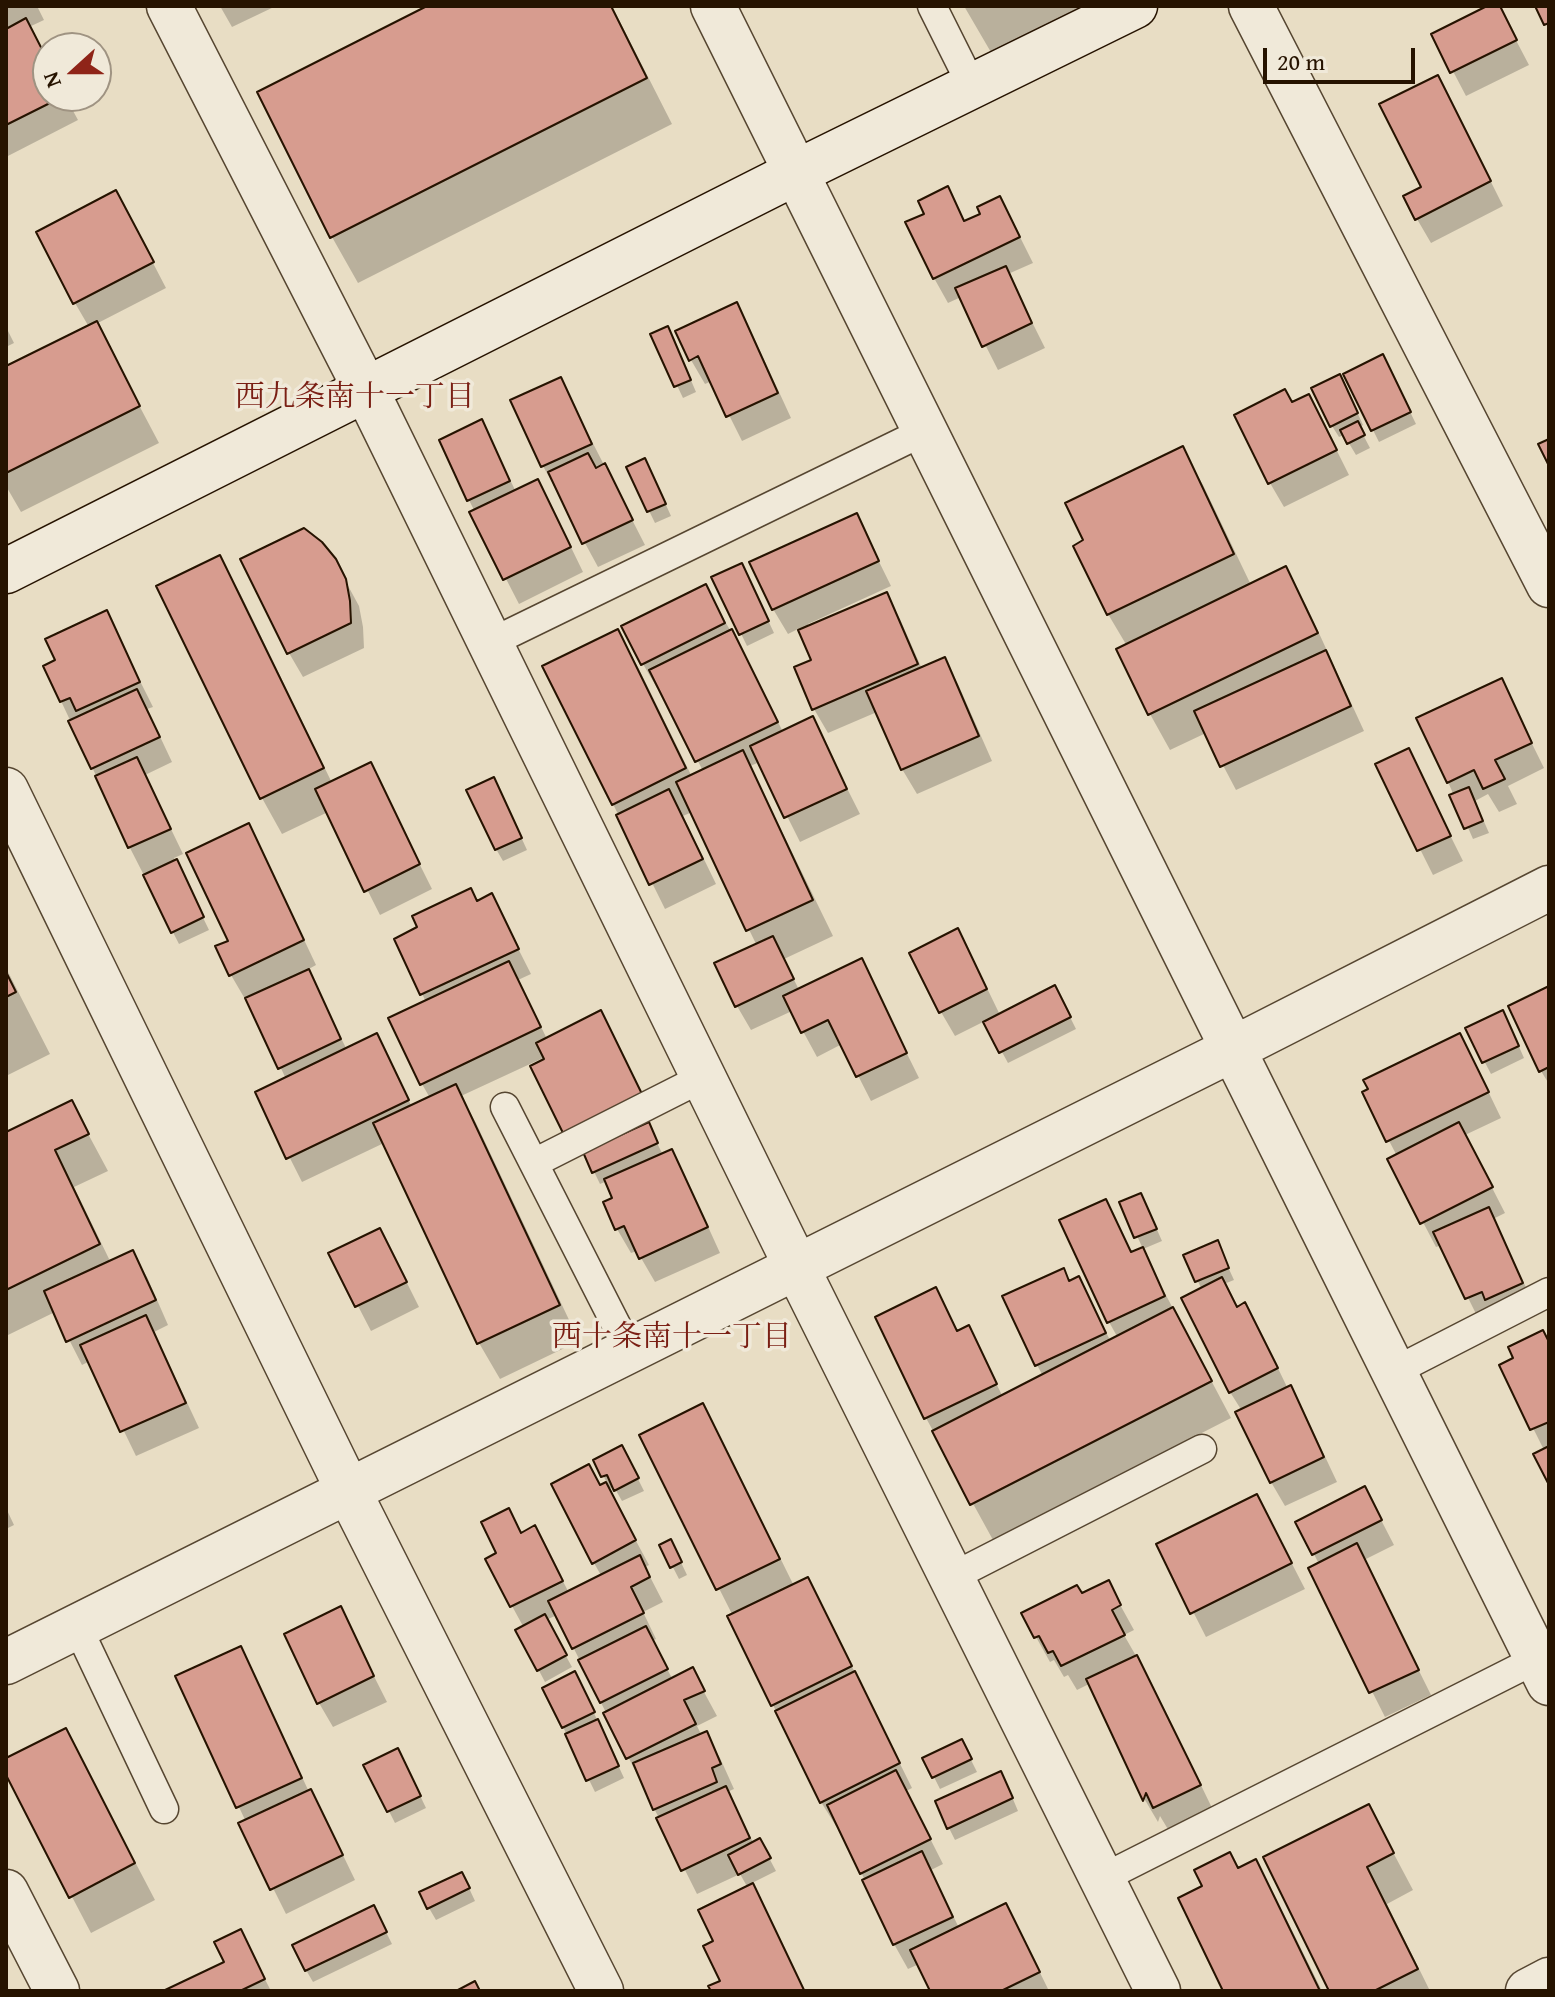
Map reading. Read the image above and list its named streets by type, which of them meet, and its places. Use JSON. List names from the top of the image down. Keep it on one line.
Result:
{"districts":["西九条南十一丁目","西十条南十一丁目"],"scale_bar":"20 m","north":"left"}
